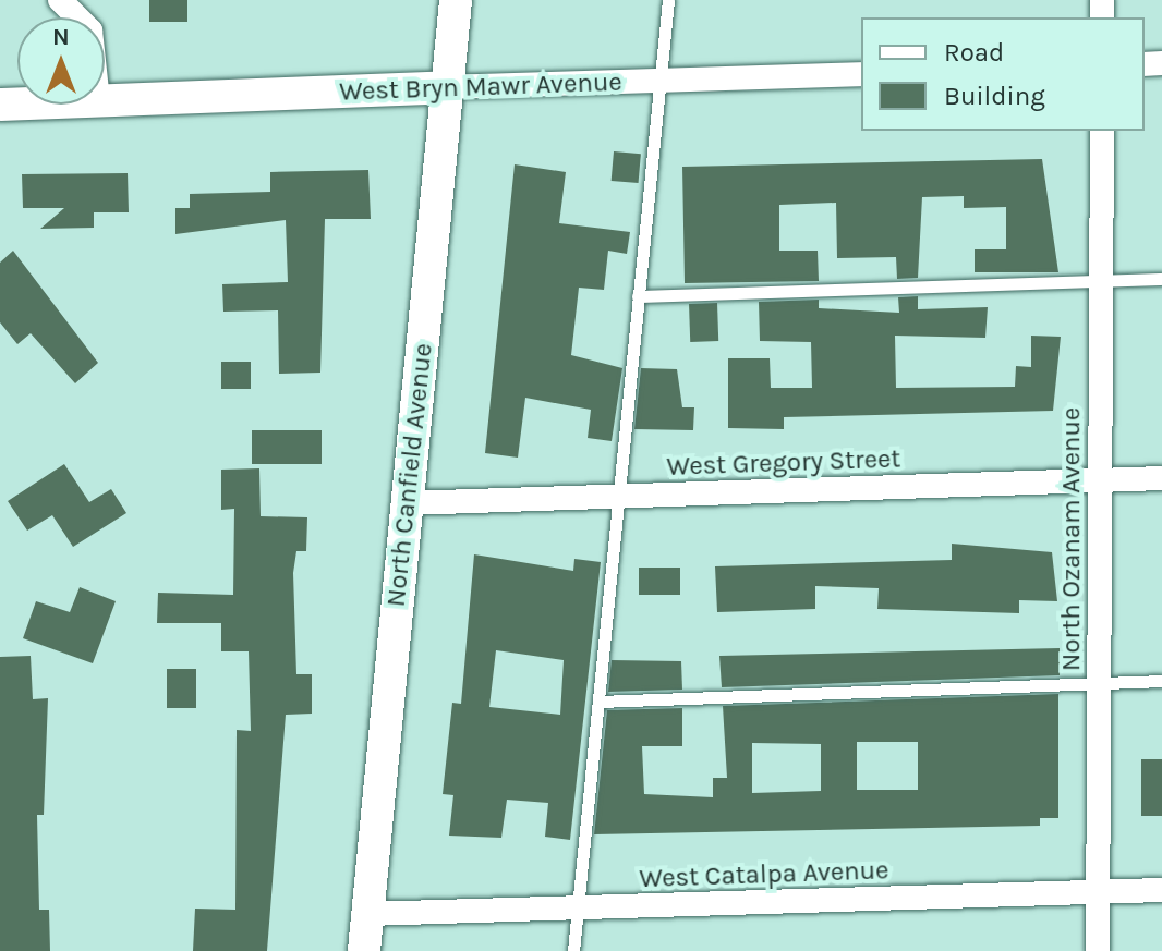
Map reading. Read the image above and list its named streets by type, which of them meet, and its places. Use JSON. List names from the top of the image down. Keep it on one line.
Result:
{"streets":{"street":["West Bryn Mawr Avenue","West Gregory Street","North Canfield Avenue","North Ozanam Avenue","West Catalpa Avenue"]},"crossings":[["West Bryn Mawr Avenue","North Canfield Avenue"],["West Gregory Street","North Canfield Avenue"],["West Gregory Street","North Ozanam Avenue"],["North Canfield Avenue","West Catalpa Avenue"],["North Ozanam Avenue","West Catalpa Avenue"]],"legend":["Road","Building"],"north":"top"}
